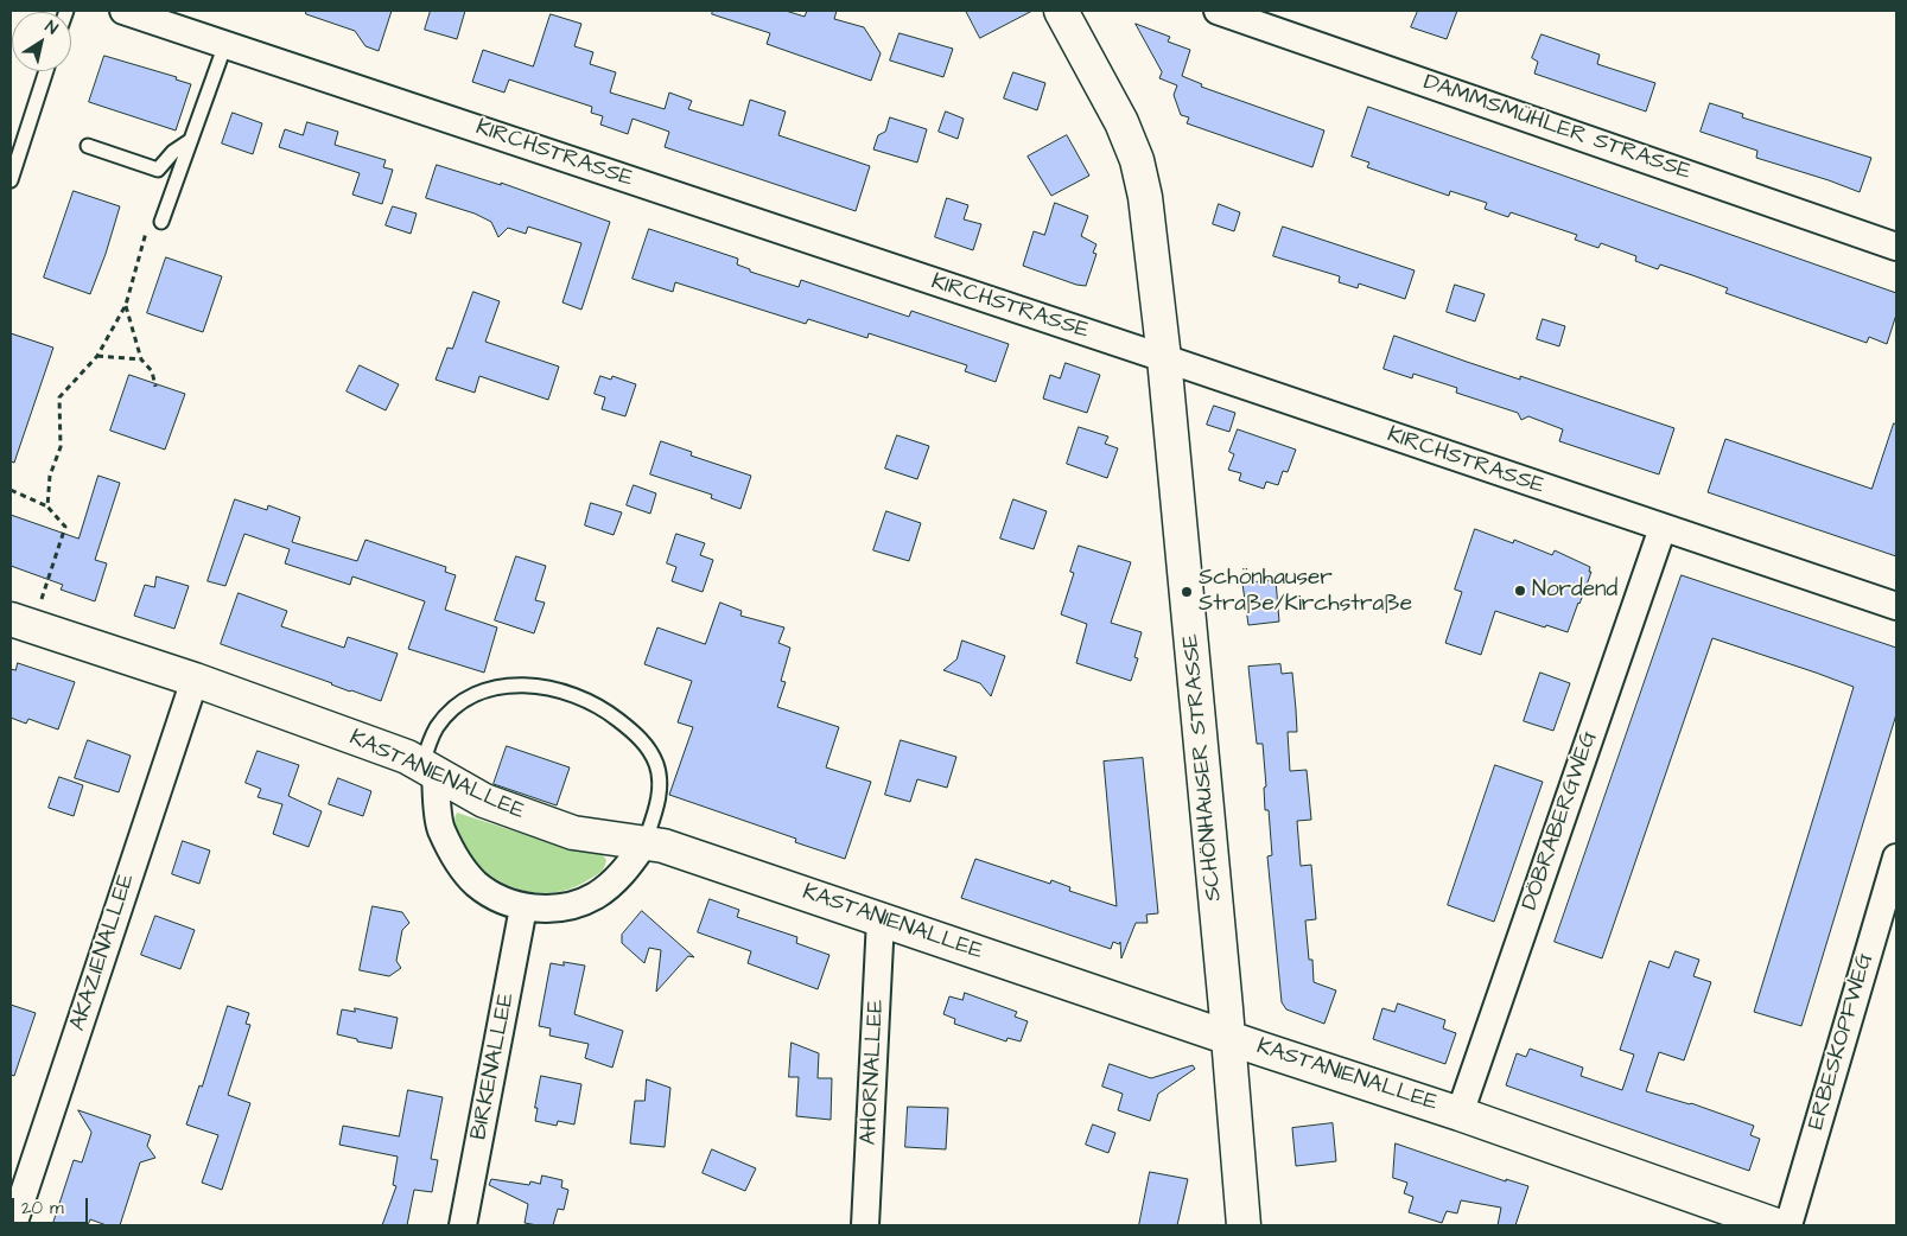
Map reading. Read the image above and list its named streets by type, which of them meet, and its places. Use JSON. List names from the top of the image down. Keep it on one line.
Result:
{"streets":{"street":["DAMMSMÜHLER STRASSE","KIRCHSTRASSE","SCHÖNHAUSER STRASSE","KASTANIENALLEE","DÖBRABERGWEG","AKAZIENALLEE","ERBESKOPFWEG","BIRKENALLEE","AHORNALLEE"]},"crossings":[["KIRCHSTRASSE","SCHÖNHAUSER STRASSE"],["KIRCHSTRASSE","DÖBRABERGWEG"],["SCHÖNHAUSER STRASSE","KASTANIENALLEE"],["KASTANIENALLEE","DÖBRABERGWEG"],["KASTANIENALLEE","AKAZIENALLEE"],["KASTANIENALLEE","AHORNALLEE"]],"places":["Nordend","Schönhauser Straße/Kirchstraße"],"scale_bar":"20 m","north":"top right"}
